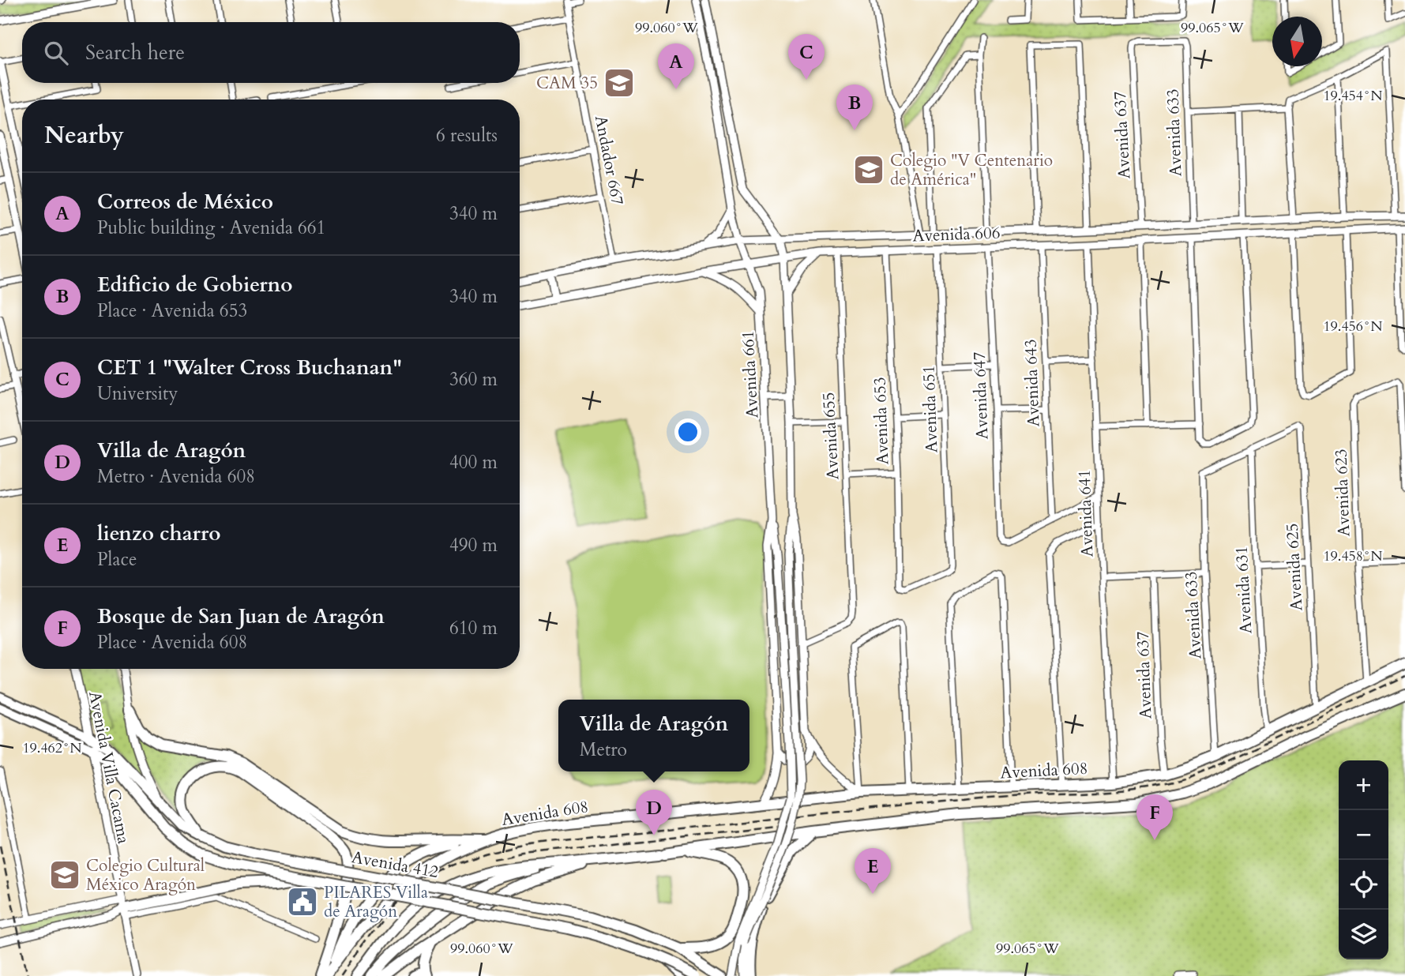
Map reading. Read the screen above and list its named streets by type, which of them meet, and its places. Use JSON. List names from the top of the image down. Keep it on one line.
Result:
{"streets":{"main road":["Avenida 608","Avenida 412"],"street":["Avenida 633","Avenida 637","Andador 667","Avenida 606","Avenida 661","Avenida 643","Avenida 647","Avenida 651","Avenida 653","Avenida 655","Avenida 623","Avenida 641","Avenida 625","Avenida 631","Avenida Villa Cacama"]},"crossings":[["Avenida 633","Avenida 637"],["Avenida 633","Avenida 606"],["Avenida 633","Avenida 625"],["Avenida 633","Avenida 631"],["Avenida 633","Avenida 608"],["Avenida 637","Avenida 606"],["Avenida 637","Avenida 608"],["Andador 667","Avenida 606"],["Avenida 606","Avenida 661"],["Avenida 606","Avenida 643"],["Avenida 606","Avenida 647"],["Avenida 606","Avenida 651"],["Avenida 606","Avenida 653"],["Avenida 606","Avenida 655"],["Avenida 606","Avenida 641"],["Avenida 661","Avenida 608"],["Avenida 643","Avenida 647"],["Avenida 651","Avenida 653"],["Avenida 623","Avenida 608"],["Avenida 641","Avenida 608"],["Avenida 625","Avenida 631"],["Avenida 625","Avenida 608"],["Avenida 631","Avenida 608"],["Avenida Villa Cacama","Avenida 412"]],"places":{"school or university":["CAM 35","Colegio \"V Centenario de América\"","Colegio Cultural México Aragón"],"public building":["PILARES Villa de Aragón"]},"north":"bottom","page":{"search":"Search here","pins":["C","A","B","D","F","E"],"heading":["Nearby","6 results"],"list":[{"mark":"A","name":"Correos de México","note":"Public building · Avenida 661","value":"340 m"},{"mark":"B","name":"Edificio de Gobierno","note":"Place · Avenida 653","value":"340 m"},{"mark":"C","name":"CET 1 \"Walter Cross Buchanan\"","note":"University","value":"360 m"},{"mark":"D","name":"Villa de Aragón","note":"Metro · Avenida 608","value":"400 m"},{"mark":"E","name":"lienzo charro","note":"Place","value":"490 m"},{"mark":"F","name":"Bosque de San Juan de Aragón","note":"Place · Avenida 608","value":"610 m"}],"popup":["Villa de Aragón","Metro"],"map_buttons":["+","−"]},"coordinates":["99.060°W","99.065°W","19.454°N","19.456°N","19.458°N","19.462°N"]}
